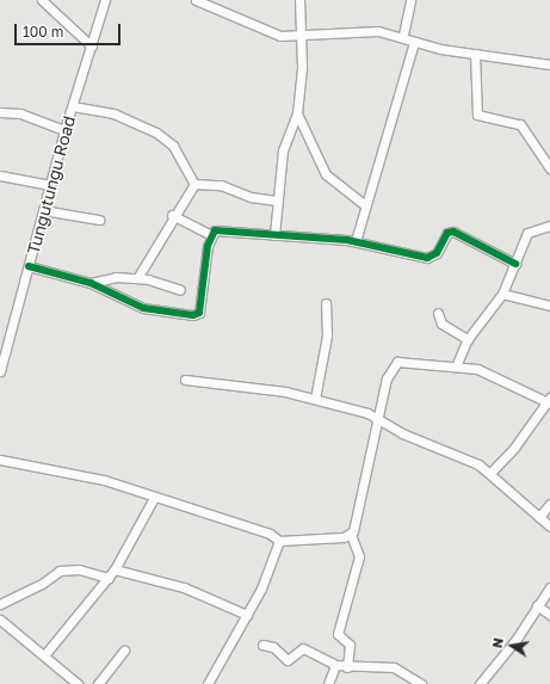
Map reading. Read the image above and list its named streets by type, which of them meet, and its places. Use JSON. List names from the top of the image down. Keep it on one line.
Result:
{"streets":{"street":["Tungutungu Road"]},"scale_bar":"100 m","north":"left"}
